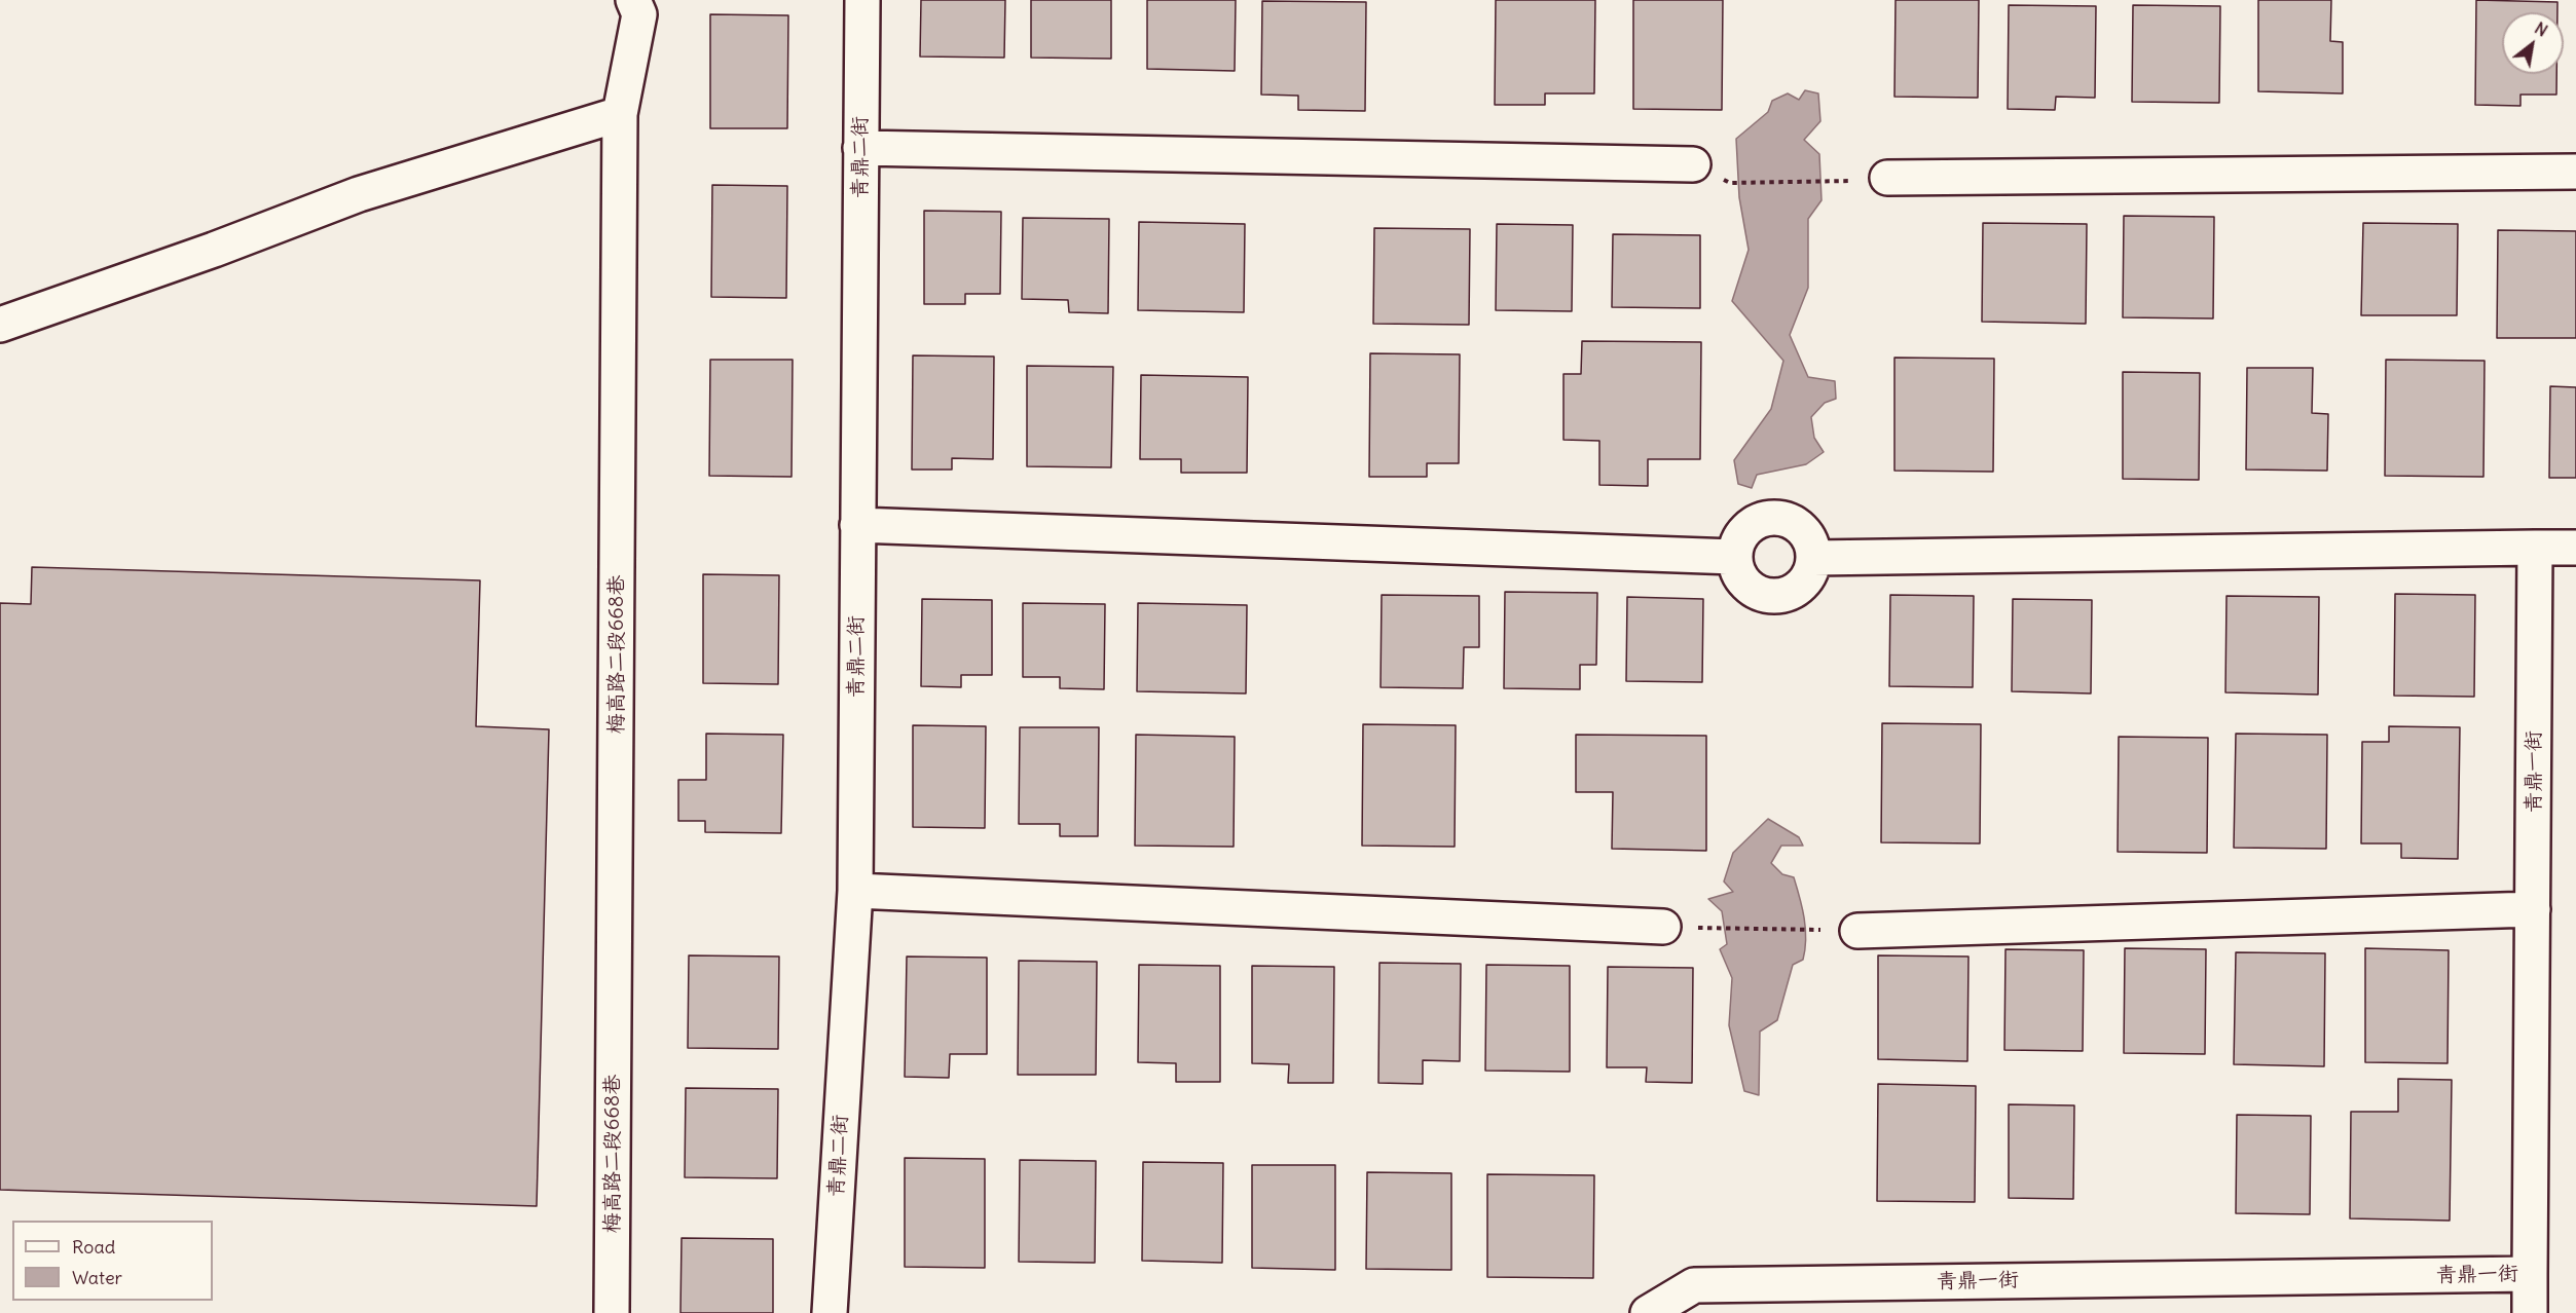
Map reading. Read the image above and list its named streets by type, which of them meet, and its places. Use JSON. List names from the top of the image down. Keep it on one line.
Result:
{"streets":{"street":["青鼎二街","梅高路二段668巷","青鼎一街"]},"legend":["Road","Water"],"north":"top right"}
